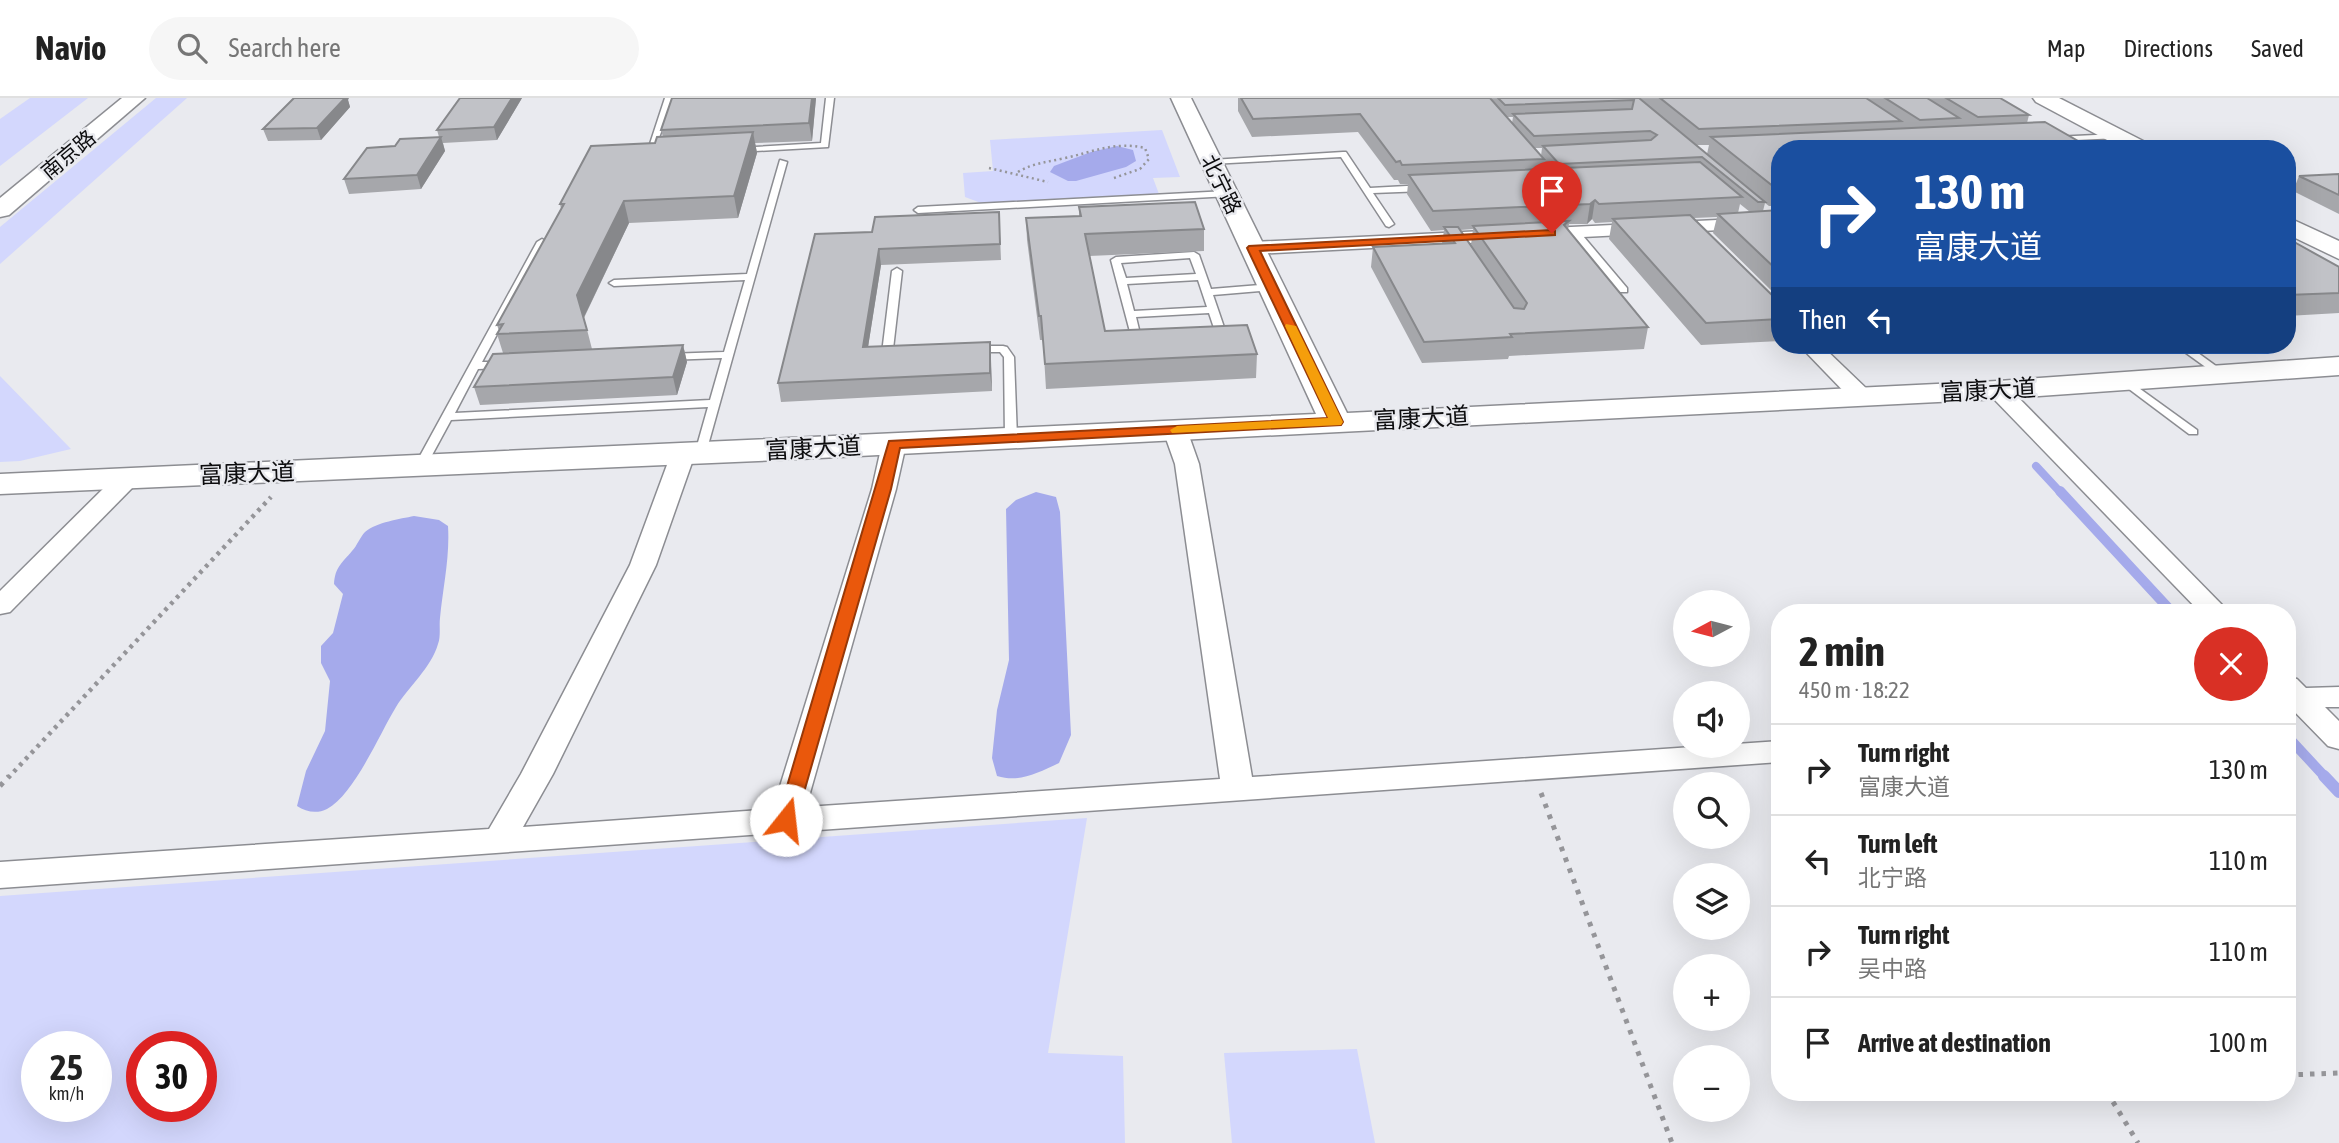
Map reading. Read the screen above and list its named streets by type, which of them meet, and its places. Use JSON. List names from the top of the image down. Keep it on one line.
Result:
{"streets":{"street":["南京路","北宁路","富康大道"]},"crossings":[["北宁路","富康大道"]],"north":"left","page":{"header":"Navio","search":"Search here","nav":["Map","Directions","Saved"],"turn":["130 m","富康大道"],"then":"Then","map_buttons":["+","−"],"heading":["2 min","450 m · 18:22"],"list":[{"name":"Turn right","note":"富康大道","value":"130 m"},{"name":"Turn left","note":"北宁路","value":"110 m"},{"name":"Turn right","note":"吴中路","value":"110 m"},{"name":"Arrive at destination","value":"100 m"}],"speed":"25 km/h","limit":"30"}}
